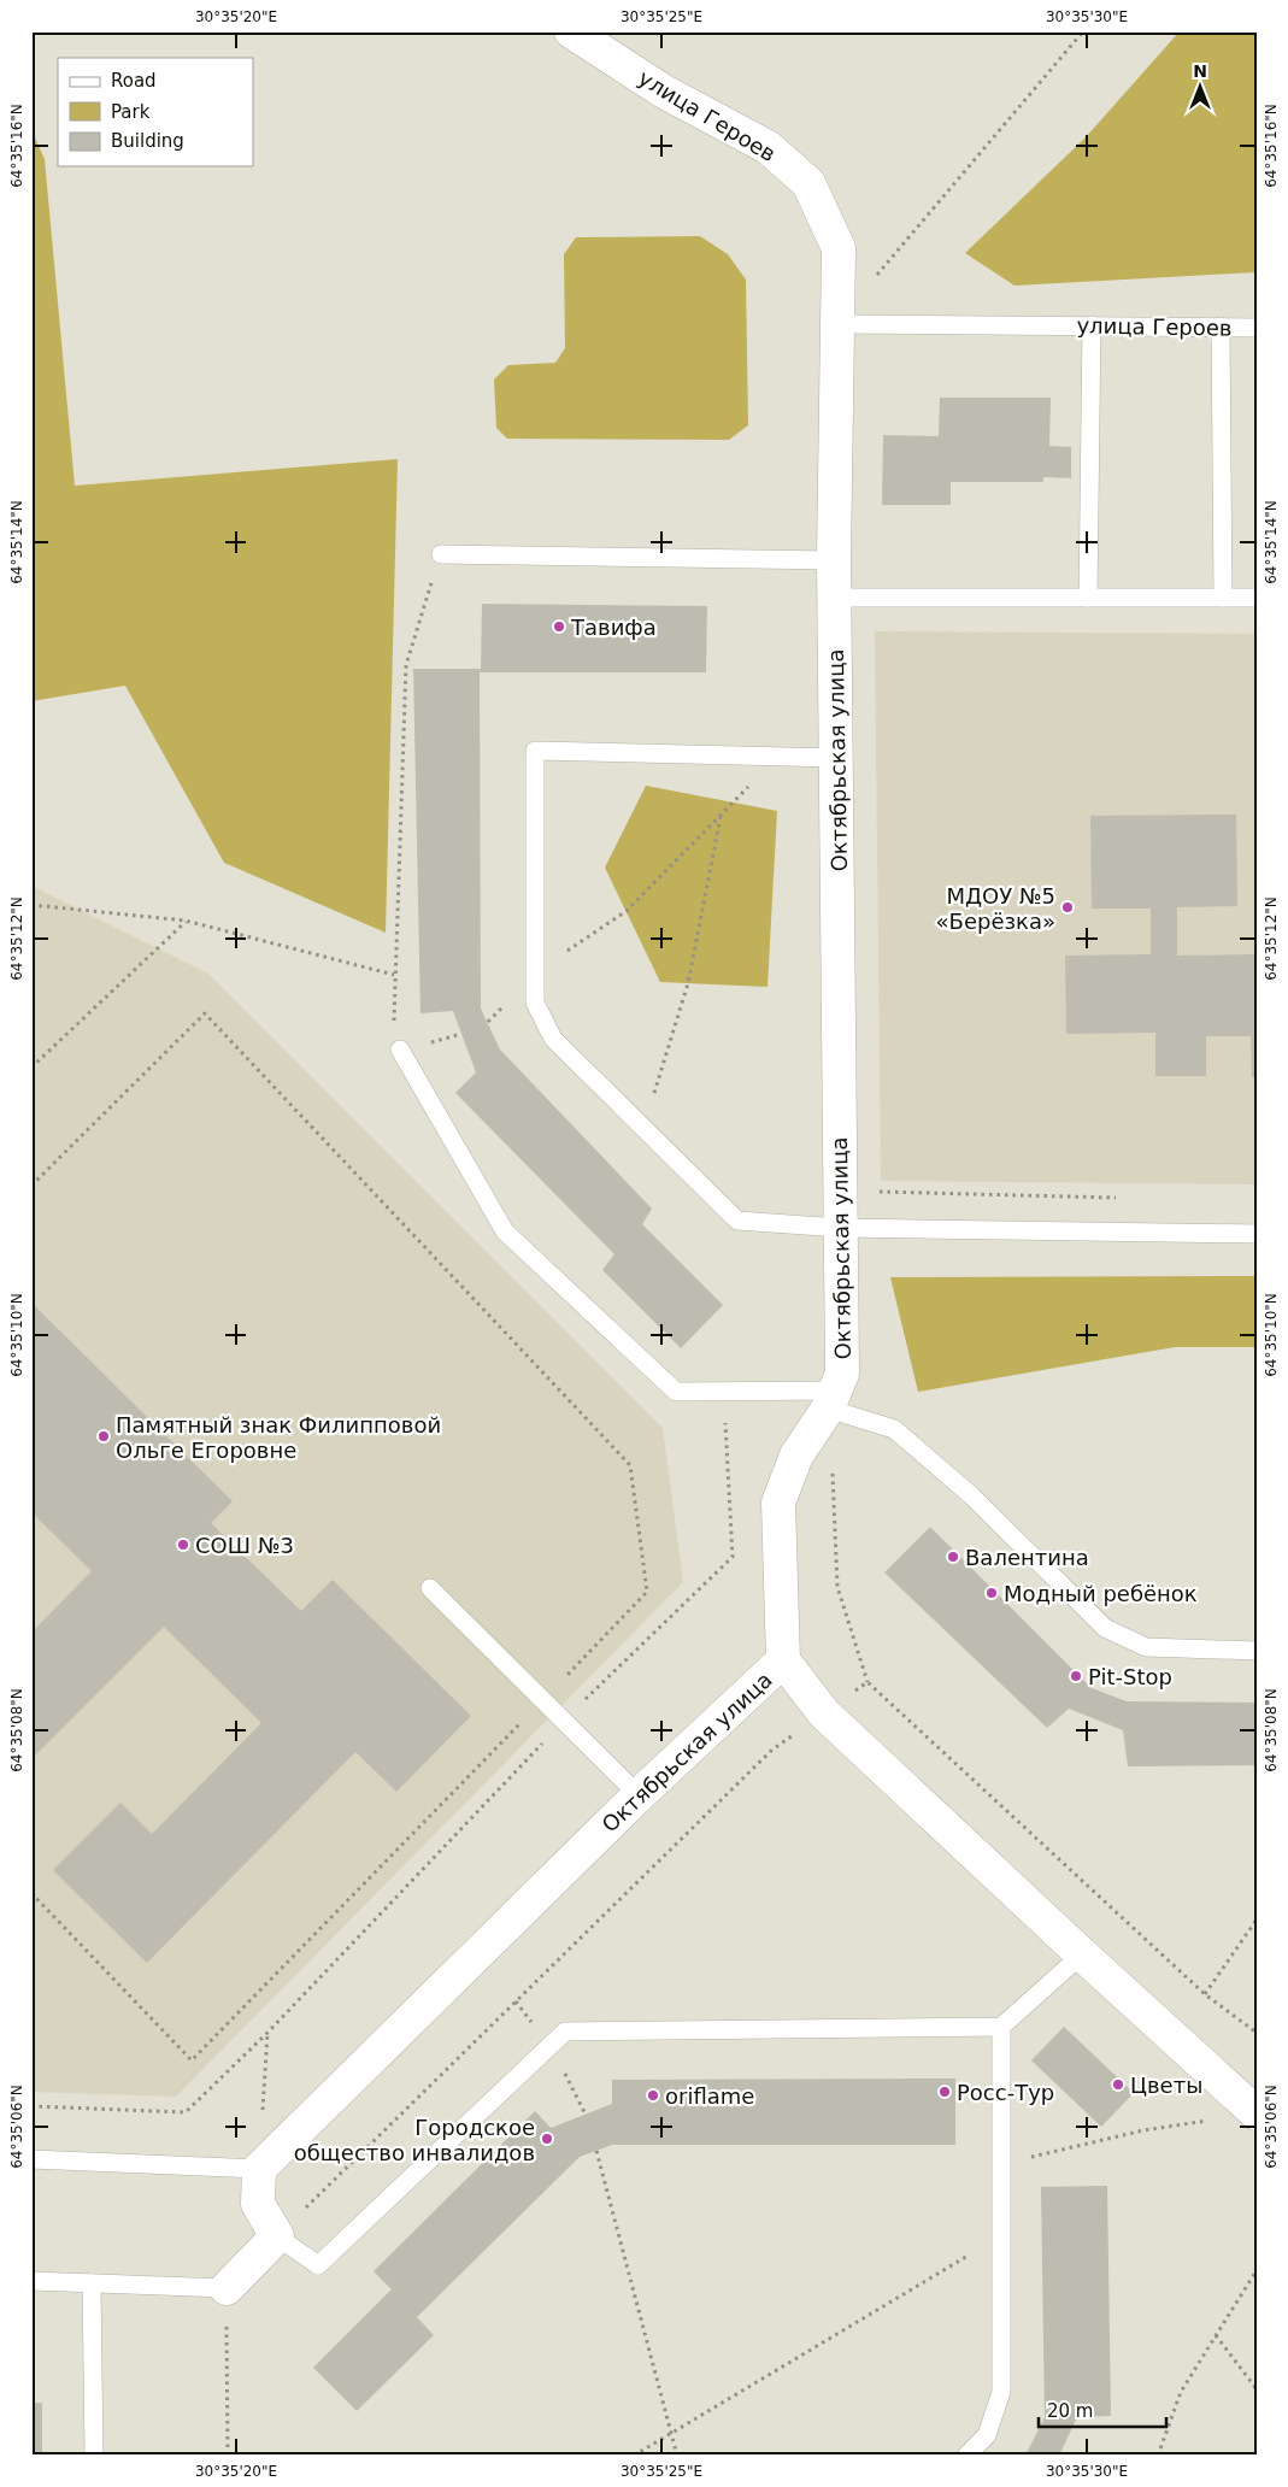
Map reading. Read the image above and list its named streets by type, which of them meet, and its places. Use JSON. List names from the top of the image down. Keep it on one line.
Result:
{"streets":{"street":["улица Героев","Октябрьская улица"]},"crossings":[["улица Героев","Октябрьская улица"]],"places":["Тавифа","МДОУ №5 «Берёзка»","Памятный знак Филипповой Ольге Егоровне","СОШ №3","Валентина","Модный ребёнок","Pit-Stop","Цветы","Росс-Тур","oriflame","Городское общество инвалидов"],"legend":["Road","Park","Building"],"scale_bar":"20 m","north":"top","coordinates":["30°35'20\"E","30°35'25\"E","30°35'30\"E","64°35'16\"N","64°35'14\"N","64°35'12\"N","64°35'10\"N","64°35'08\"N","64°35'06\"N"]}
